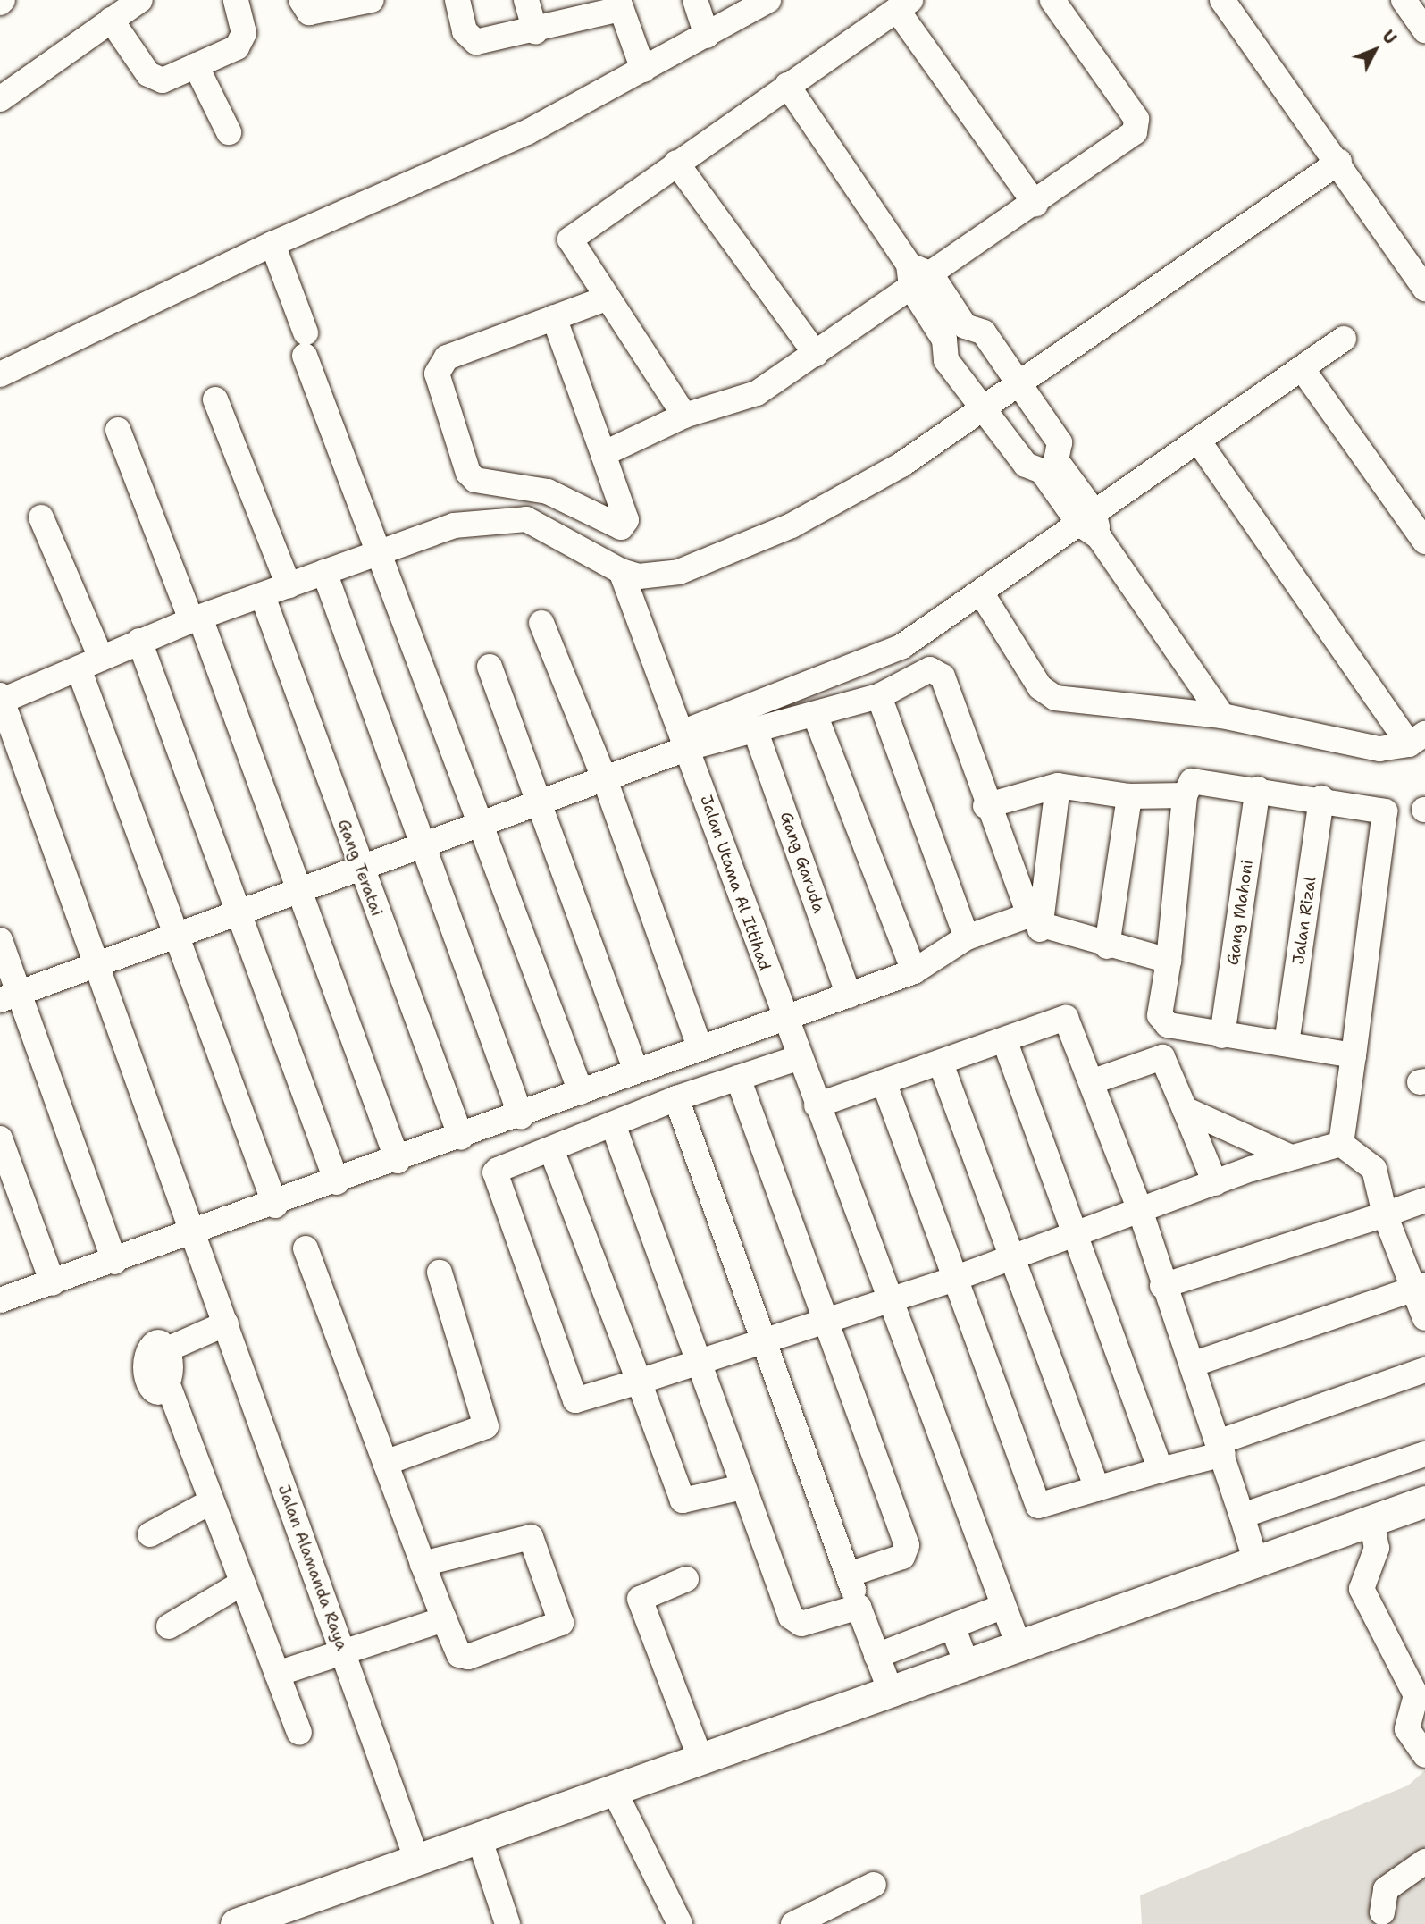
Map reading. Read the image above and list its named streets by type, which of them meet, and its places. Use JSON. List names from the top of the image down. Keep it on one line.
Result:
{"streets":{"street":["Gang Garuda","Gang Teratai","Jalan Utama Al Ittihad","Gang Mahoni","Jalan Rizal","Jalan Alamanda Raya"]},"north":"top right"}
